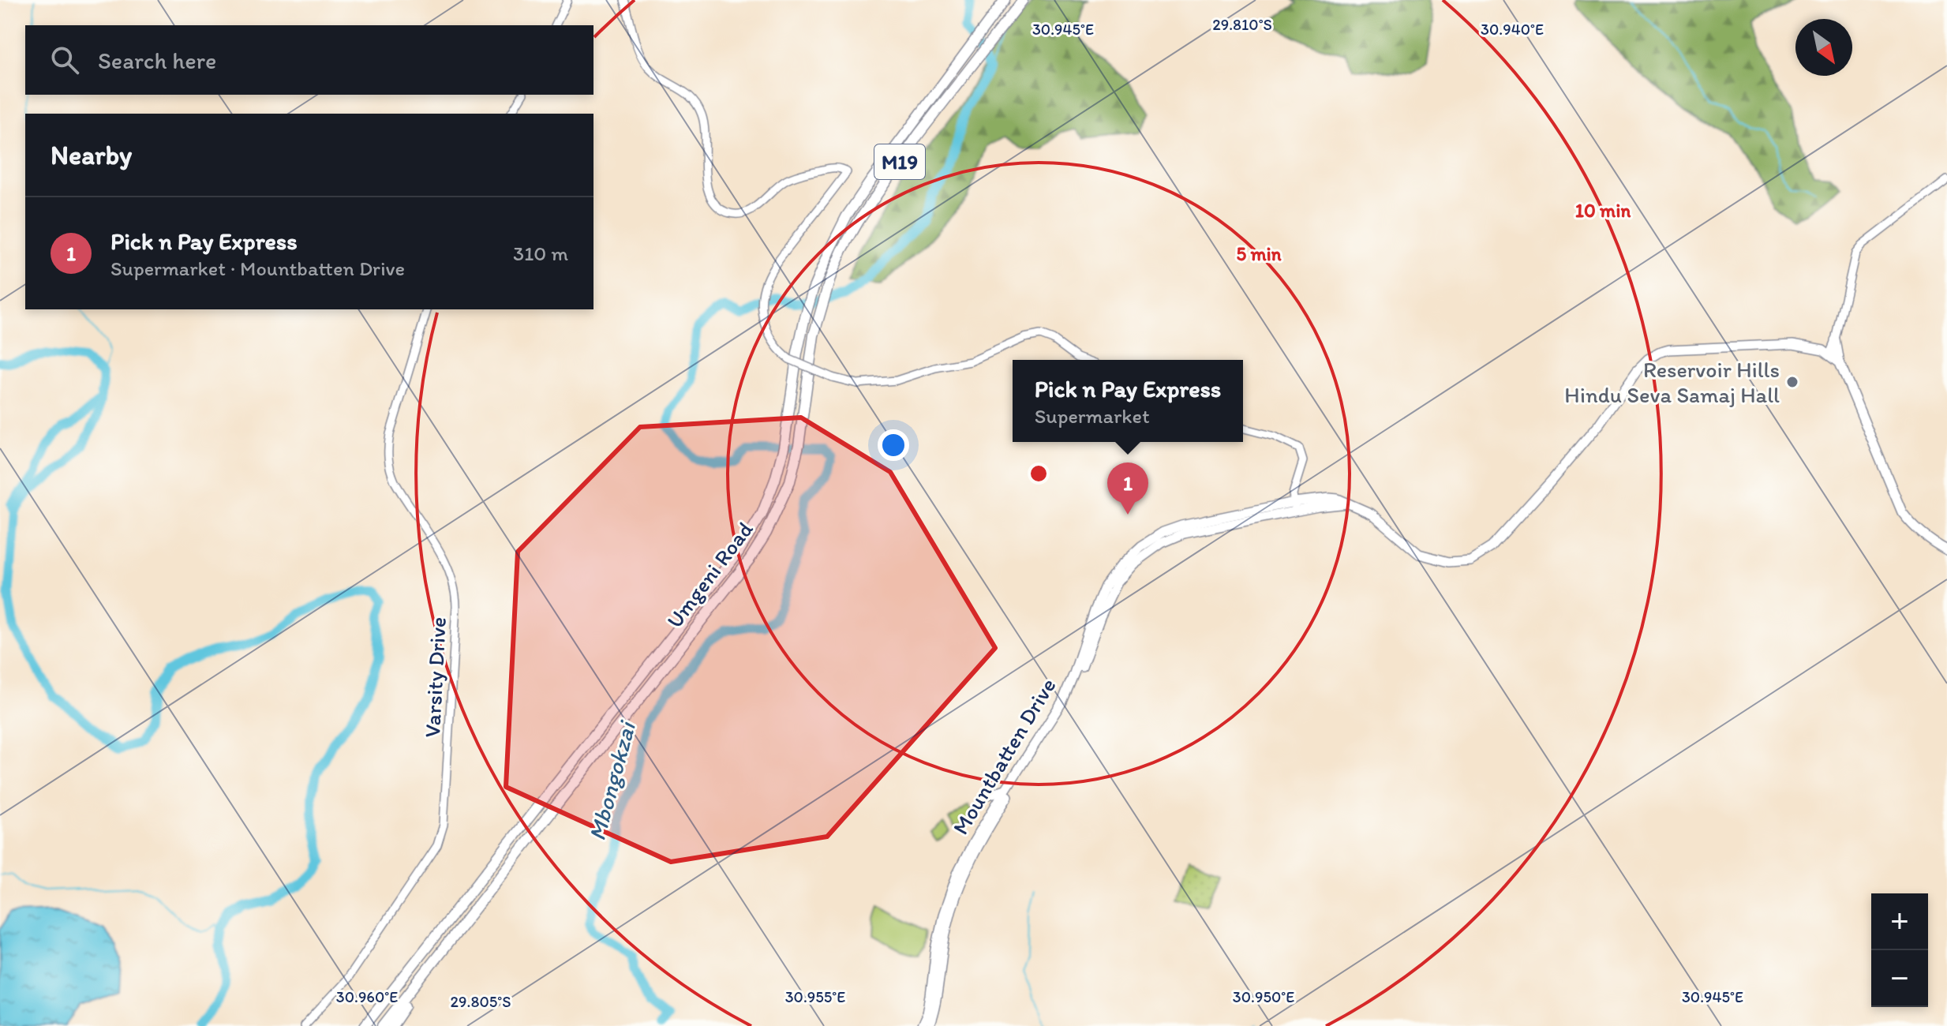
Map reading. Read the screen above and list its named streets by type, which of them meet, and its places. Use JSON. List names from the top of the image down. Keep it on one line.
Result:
{"streets":{"highway":["M19","Umgeni Road"],"main road":["Mountbatten Drive"],"street":["Varsity Drive"]},"water":["Mbongokzai"],"places":["Reservoir Hills Hindu Seva Samaj Hall"],"north":"bottom right","page":{"search":"Search here","heading":"Nearby","list":[{"mark":"1","name":"Pick n Pay Express","note":"Supermarket · Mountbatten Drive","value":"310 m"}],"popup":["Pick n Pay Express","Supermarket"],"pins":"1","map_buttons":["+","−"]},"coordinates":["29.810°S","30.945°E","30.940°E","30.960°E","30.955°E","30.950°E","29.805°S"],"rings":["10 min","5 min"]}
